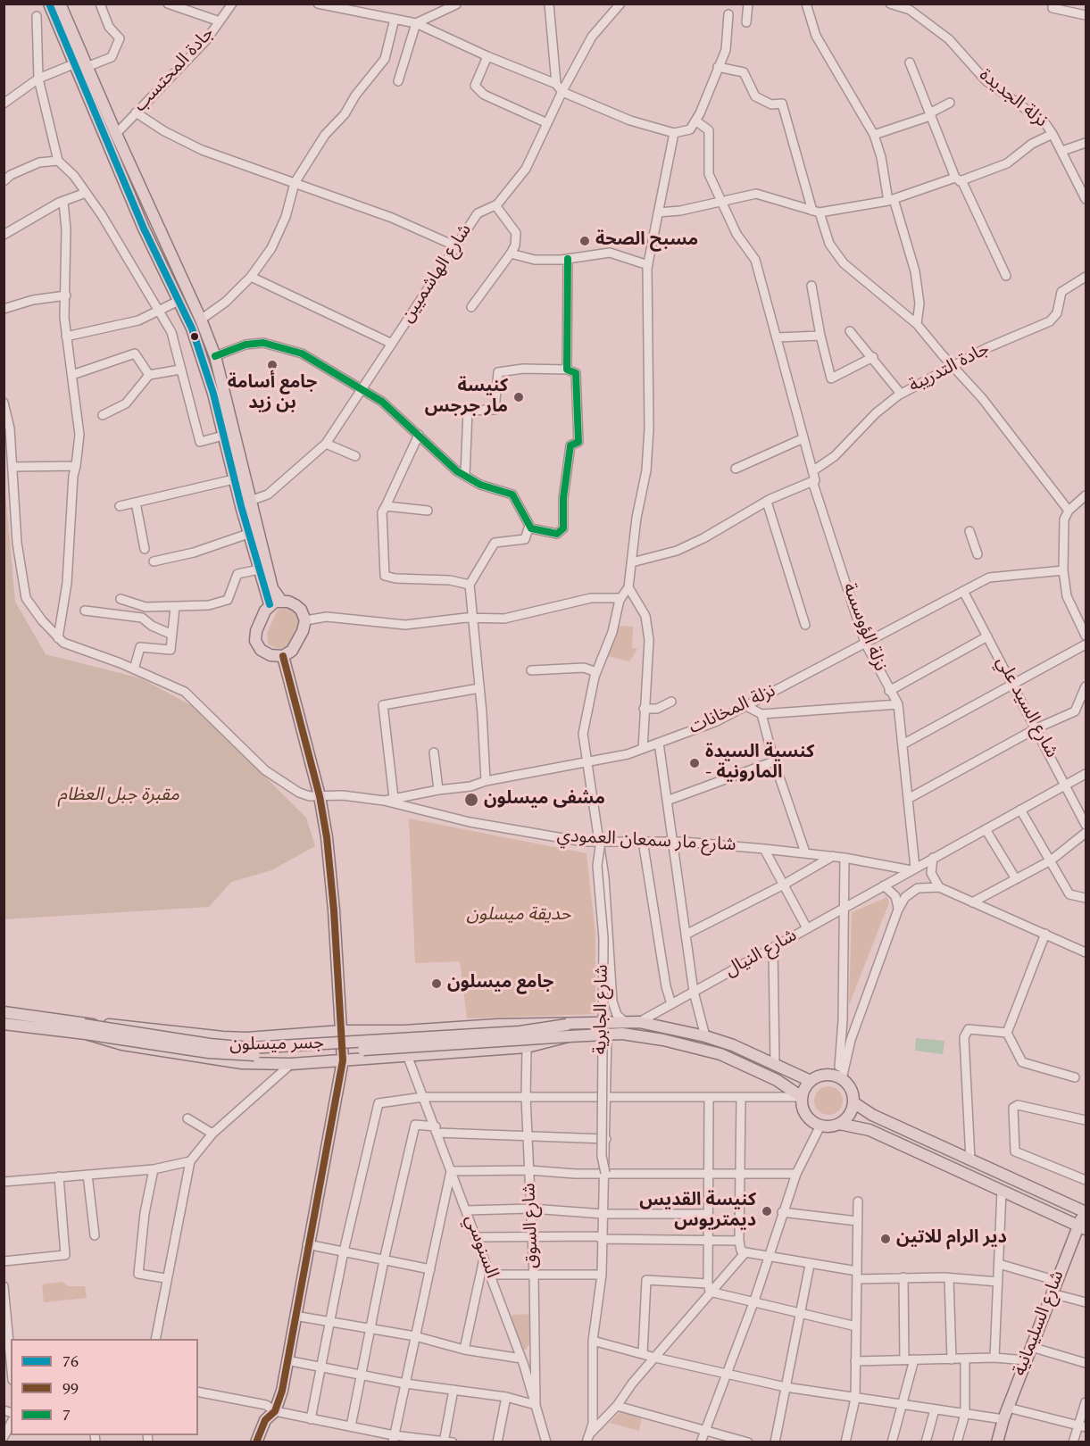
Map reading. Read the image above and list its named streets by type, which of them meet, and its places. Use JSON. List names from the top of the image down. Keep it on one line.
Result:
{"streets":{"main road":["جسر ميسلون","شارع السليمانية"],"street":["جادة المحتسب","نزلة الجديدة","شارع الهاشميين","جادة التدريبة","نزلة الؤوسسة","شارع السيد علي","نزلة المخانات","شارع مار سمعان العمودي","شارع النيال","شارع الجابرية","شارع السوق","السنوسي"]},"crossings":[["جادة التدريبة","نزلة الؤوسسة"],["نزلة الؤوسسة","نزلة المخانات"],["نزلة الؤوسسة","شارع مار سمعان العمودي"],["نزلة الؤوسسة","شارع النيال"],["شارع السيد علي","نزلة المخانات"],["شارع السيد علي","شارع النيال"],["نزلة المخانات","شارع مار سمعان العمودي"],["شارع مار سمعان العمودي","شارع النيال"],["شارع مار سمعان العمودي","شارع الجابرية"],["شارع السوق","السنوسي"]],"parks":["مقبرة جبل العظام","حديقة ميسلون"],"places":["مسبح الصحة","جامع أسامة بن زيد","كنيسة مار جرجس","كنسية السيدة - المارونية","مشفى ميسلون","جامع ميسلون","كنيسة القديس ديمتريوس","دير الرام للاتين"],"lines":["transit line 76","transit line 7","transit line 99"],"legend":["76","99","7"]}
